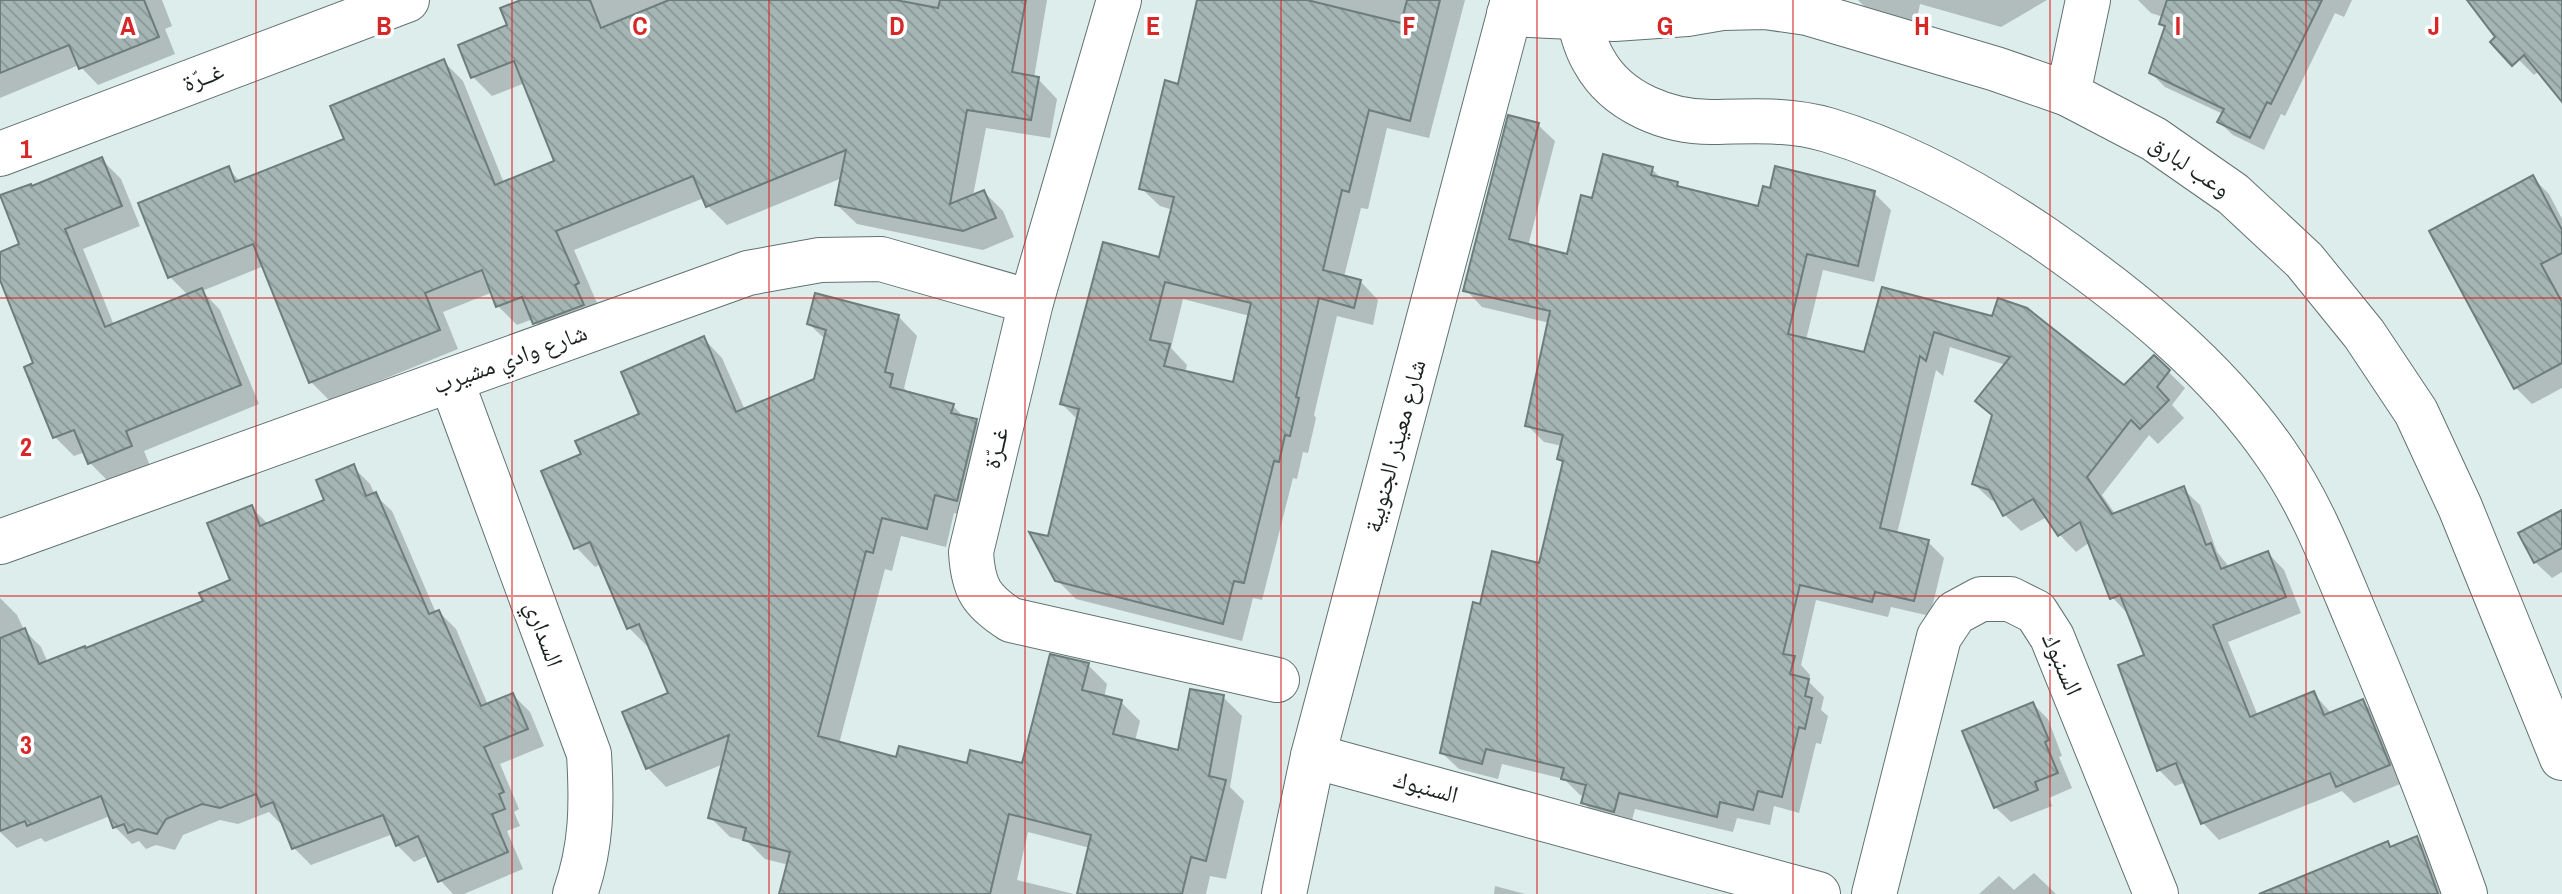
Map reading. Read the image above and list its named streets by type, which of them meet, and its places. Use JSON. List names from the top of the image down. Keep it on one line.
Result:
{"streets":{"street":["غــرّة","وعب لبارق","شارع وادي مشيرب","شارع معيذر الجنوبية","السداري","السنبوك"]},"crossings":[["غــرّة","شارع وادي مشيرب"],["وعب لبارق","شارع معيذر الجنوبية"],["شارع وادي مشيرب","السداري"],["شارع معيذر الجنوبية","السنبوك"]],"grid":{"columns":["A","B","C","D","E","F","G","H","I","J"],"rows":["1","2","3"]}}
